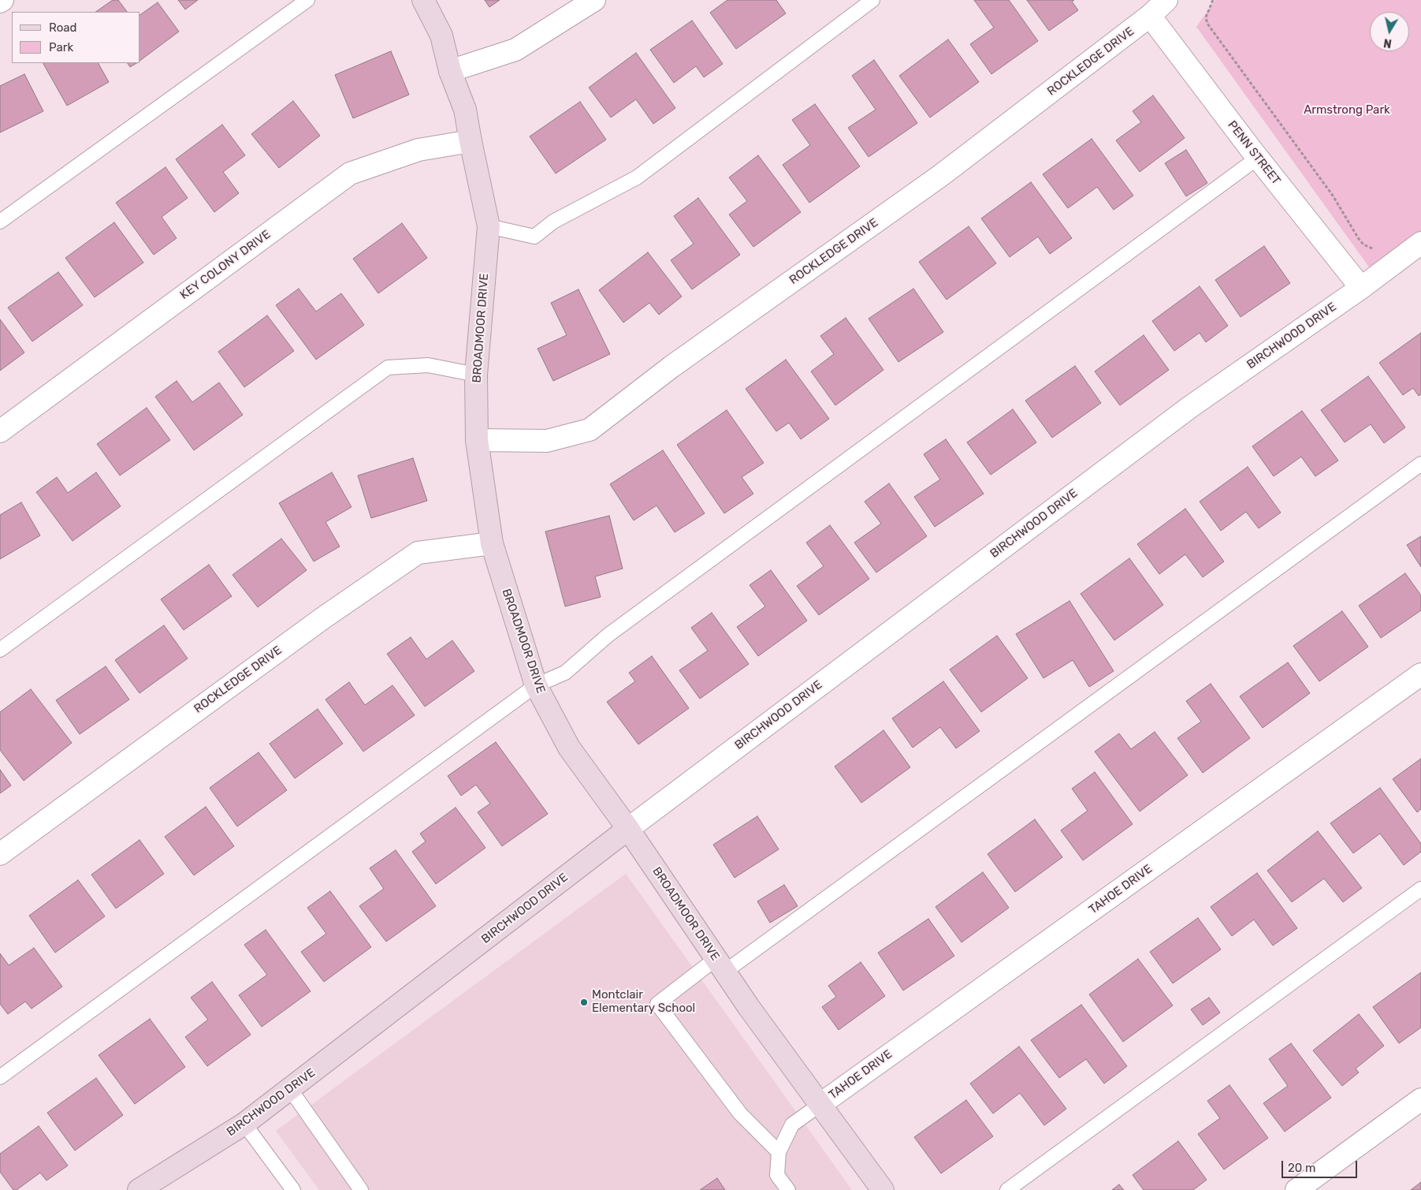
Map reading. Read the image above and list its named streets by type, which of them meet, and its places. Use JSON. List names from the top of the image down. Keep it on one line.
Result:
{"streets":{"street":["ROCKLEDGE DRIVE","PENN STREET","KEY COLONY DRIVE","BROADMOOR DRIVE","BIRCHWOOD DRIVE","TAHOE DRIVE"]},"crossings":[["ROCKLEDGE DRIVE","PENN STREET"],["ROCKLEDGE DRIVE","BROADMOOR DRIVE"],["PENN STREET","BIRCHWOOD DRIVE"],["KEY COLONY DRIVE","BROADMOOR DRIVE"],["BROADMOOR DRIVE","BIRCHWOOD DRIVE"],["BROADMOOR DRIVE","TAHOE DRIVE"]],"parks":["Armstrong Park"],"places":["Montclair Elementary School"],"legend":["Road","Park"],"scale_bar":"20 m","north":"bottom"}
